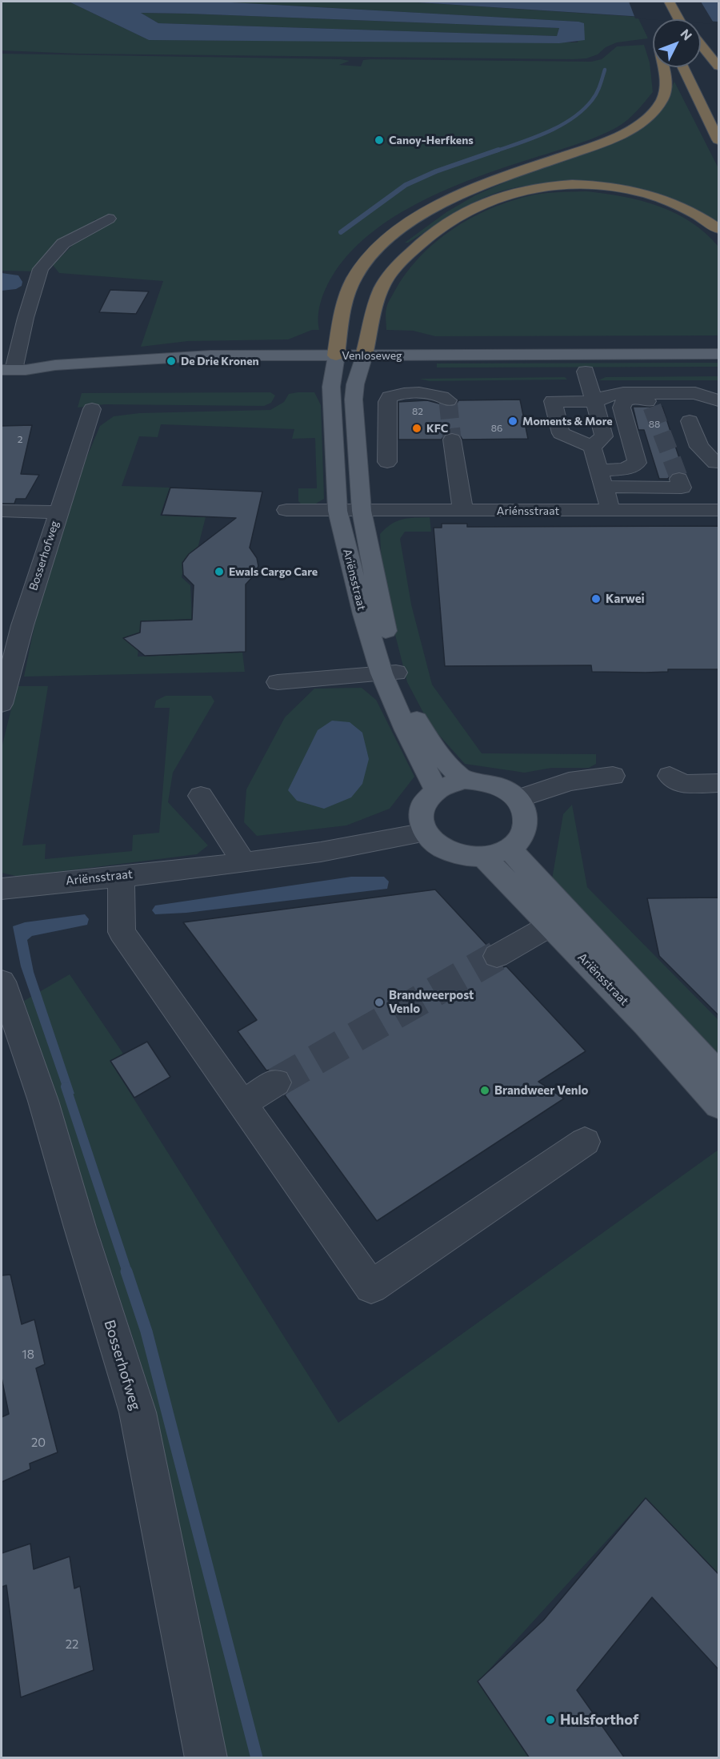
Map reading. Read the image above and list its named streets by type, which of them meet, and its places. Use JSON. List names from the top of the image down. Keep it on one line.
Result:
{"streets":{"main road":["Venloseweg","Ariënsstraat"],"street":["Ariénsstraat","Bosserhofweg"]},"crossings":[["Venloseweg","Ariënsstraat"],["Ariénsstraat","Ariënsstraat"]],"places":["Canoy-Herfkens","De Drie Kronen","Moments & More","KFC","Ewals Cargo Care","Karwei","Brandweerpost Venlo","Brandweer Venlo","Hulsforthof"],"house_numbers":["82","88","86","2","18","20","22"],"north":"top right"}
